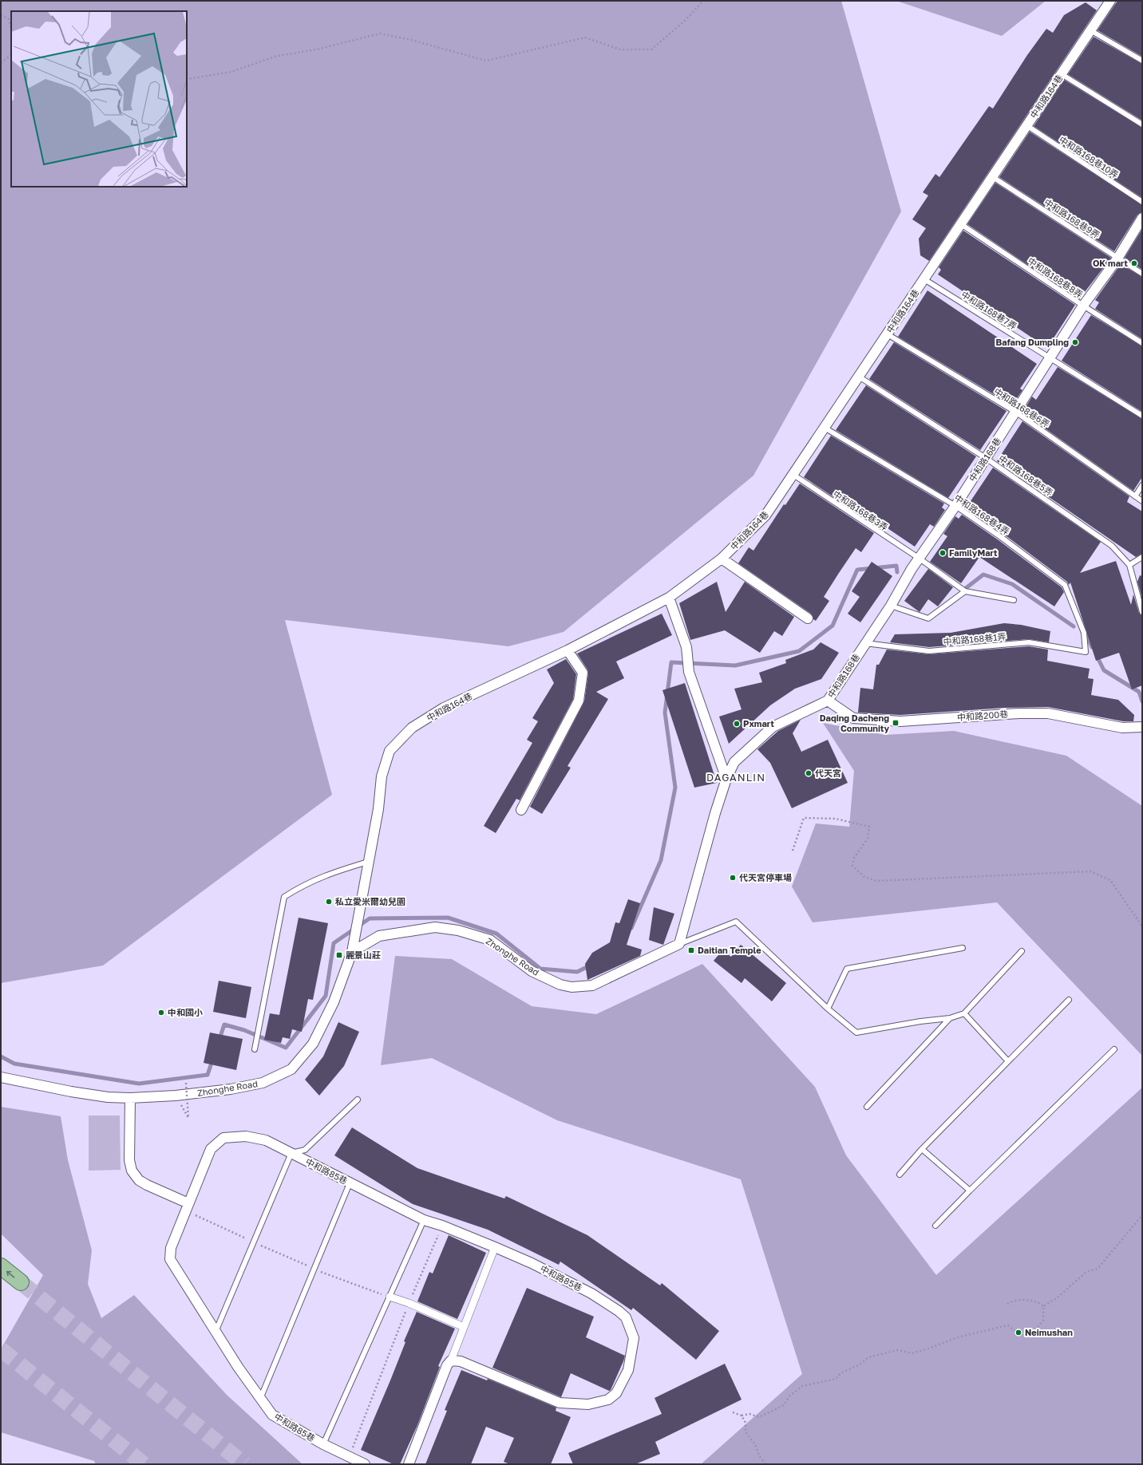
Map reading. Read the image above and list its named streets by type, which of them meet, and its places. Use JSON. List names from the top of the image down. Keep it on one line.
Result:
{"streets":{"street":["中和路164巷","中和路168巷","中和路200巷","Zhonghe Road","中和路85巷"],"lane":["中和路168巷10弄","中和路168巷9弄","中和路168巷8弄","中和路168巷7弄","中和路168巷6弄","中和路168巷5弄","中和路168巷3弄","中和路168巷4弄","中和路168巷1弄"]},"crossings":[["中和路164巷","中和路168巷10弄"],["中和路164巷","中和路168巷9弄"],["中和路164巷","中和路168巷8弄"],["中和路164巷","中和路168巷7弄"],["中和路164巷","中和路168巷6弄"],["中和路164巷","中和路168巷5弄"],["中和路164巷","中和路168巷3弄"],["中和路164巷","中和路168巷4弄"],["中和路164巷","Zhonghe Road"],["中和路168巷9弄","中和路168巷"],["中和路168巷8弄","中和路168巷"],["中和路168巷7弄","中和路168巷"],["中和路168巷6弄","中和路168巷"],["中和路168巷","中和路168巷5弄"],["中和路168巷","中和路168巷3弄"],["中和路168巷","中和路168巷4弄"],["中和路168巷","中和路168巷1弄"],["中和路168巷","中和路200巷"],["中和路168巷4弄","中和路168巷1弄"]],"districts":["DAGANLIN"],"places":{"other":["OK mart","Bafang Dumpling","FamilyMart","Pxmart","代天宮","代天宮停車場","私立愛米爾幼兒園","中和國小","Neimushan"],"transit":["Daqing Dacheng Community","Daitian Temple","麗景山莊"]}}
